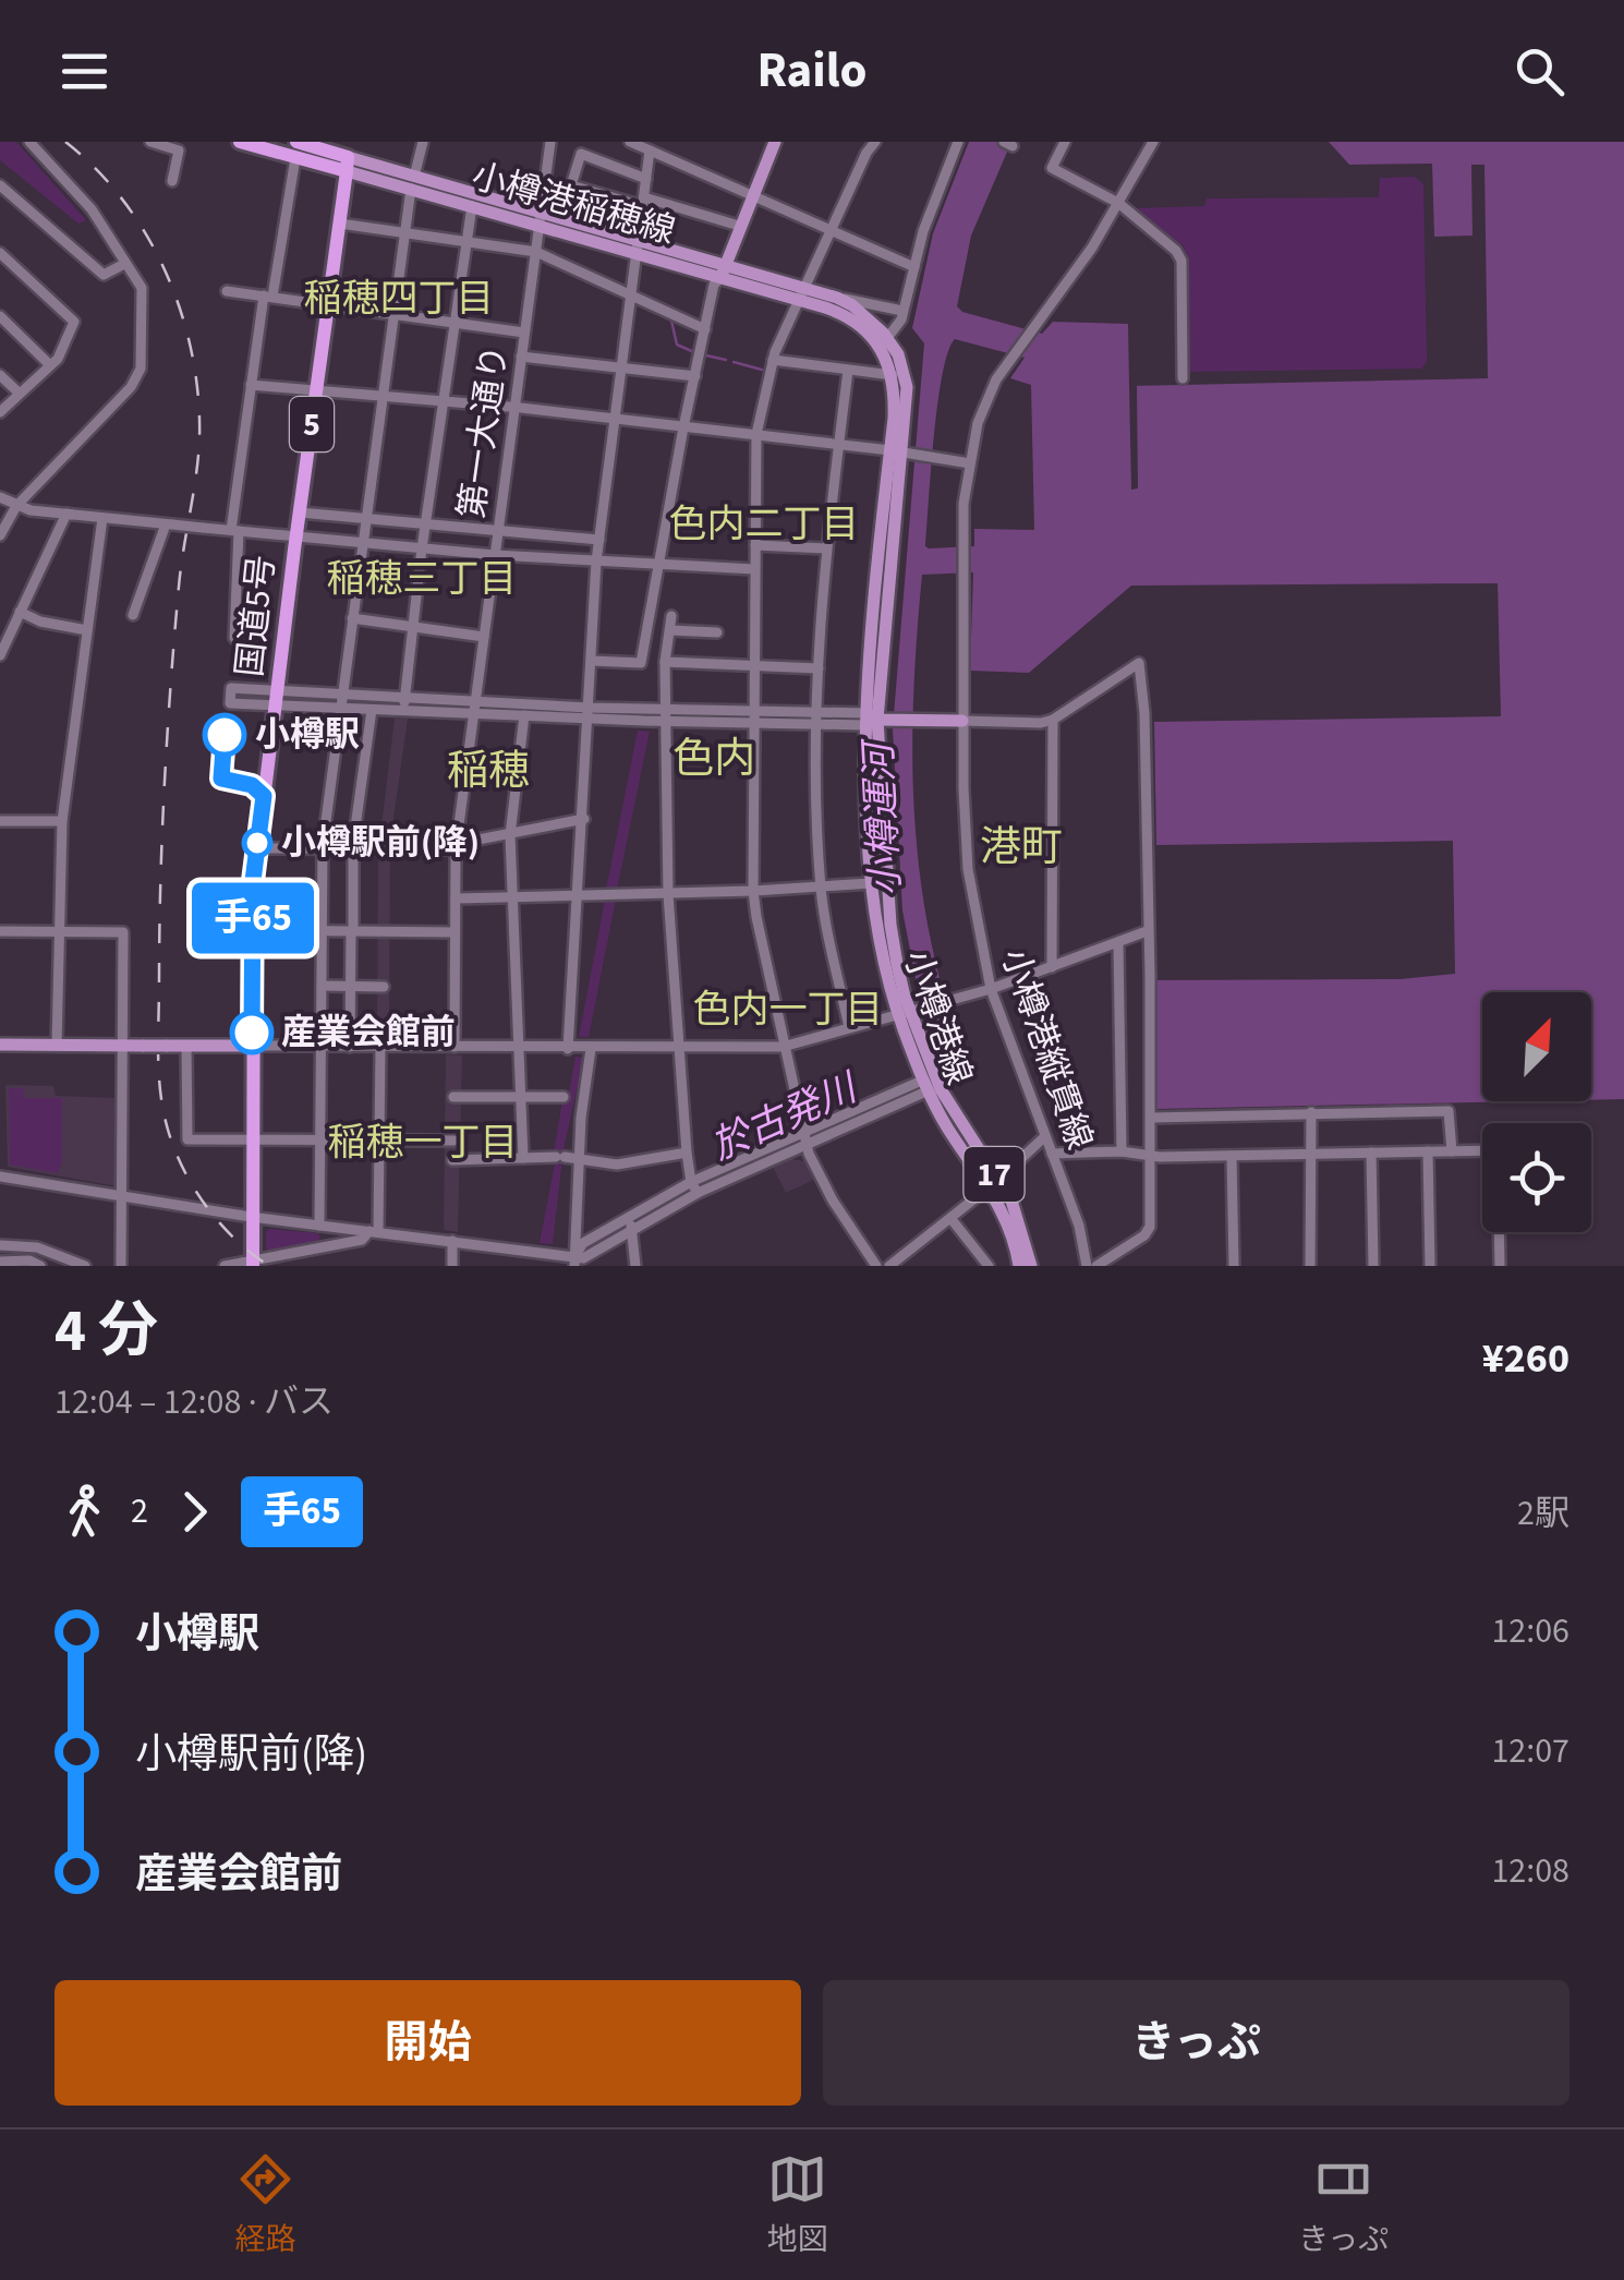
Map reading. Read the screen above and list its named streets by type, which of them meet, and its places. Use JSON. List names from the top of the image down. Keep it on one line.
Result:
{"streets":{"highway":["5","国道5号"],"main road":["小樽港稲穂線","小樽港線","17"],"street":["第一大通り","小樽港縦貫線"]},"crossings":[["小樽港稲穂線","第一大通り"],["小樽港稲穂線","国道5号"]],"districts":["稲穂四丁目","色内二丁目","稲穂三丁目","色内","稲穂","港町","色内一丁目","稲穂一丁目"],"water":["小樽運河","於古発川"],"places":["小樽駅","小樽駅前(降)","産業会館前"],"lines":["bus line 手65"],"north":"top right","page":{"header":"Railo","on_map":"手65","heading":["4 分","12:04 – 12:08 · バス","¥260"],"legs":["2","手65","2駅"],"list":[{"name":"小樽駅","value":"12:06"},{"name":"小樽駅前(降)","value":"12:07"},{"name":"産業会館前","value":"12:08"}],"buttons":["開始","きっぷ"],"tabs":["経路","地図","きっぷ"]}}
